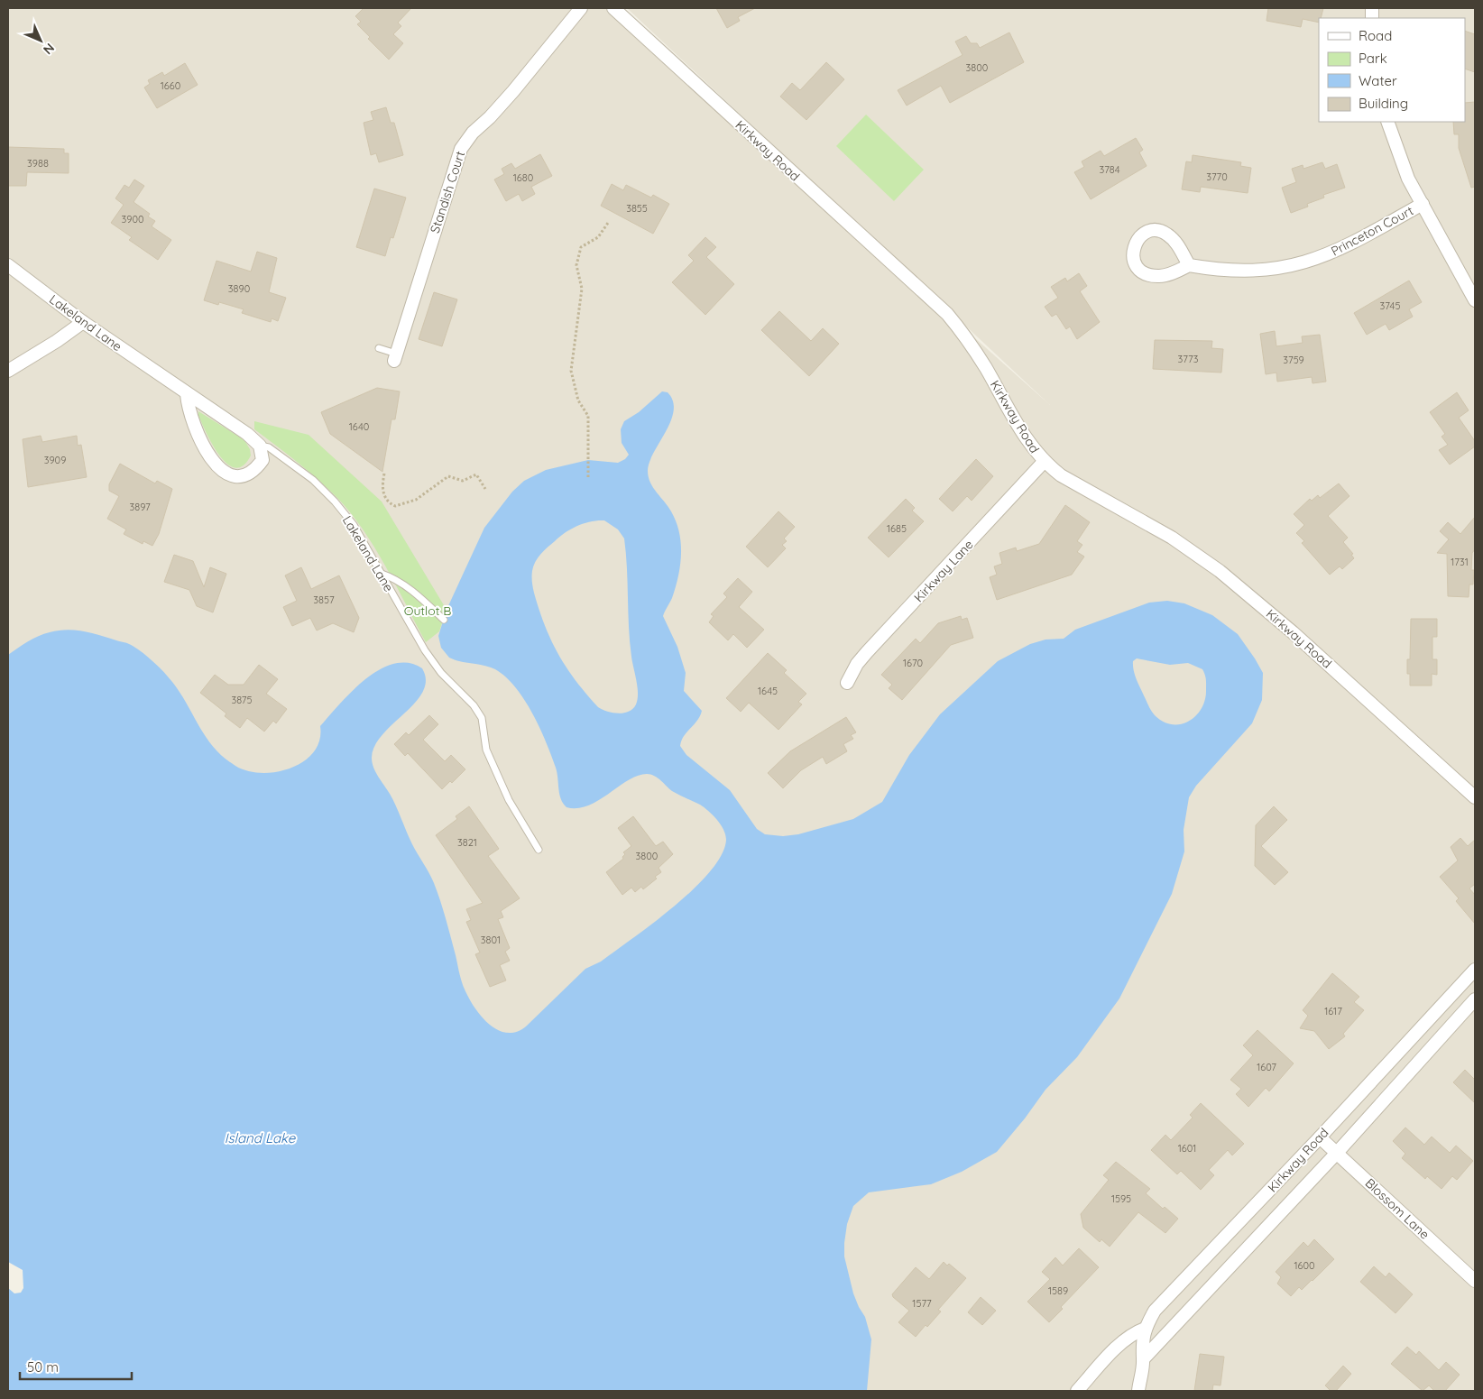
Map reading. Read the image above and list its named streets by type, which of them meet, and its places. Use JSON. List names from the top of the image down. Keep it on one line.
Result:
{"streets":{"street":["Kirkway Road","Standish Court","Princeton Court","Lakeland Lane","Kirkway Lane","Blossom Lane"]},"crossings":[["Kirkway Road","Kirkway Lane"],["Kirkway Road","Blossom Lane"]],"water":["Island Lake"],"parks":["Outlot B"],"house_numbers":["3800","1660","3988","3784","3770","1680","3855","3900","3890","3745","3773","3759","1640","3909","3897","1685","1731","3857","1670","1645","3875","3821","3800","3801","1617","1607","1601","1595","1600","1589","1577"],"legend":["Road","Park","Water","Building"],"scale_bar":"50 m","north":"bottom right"}
